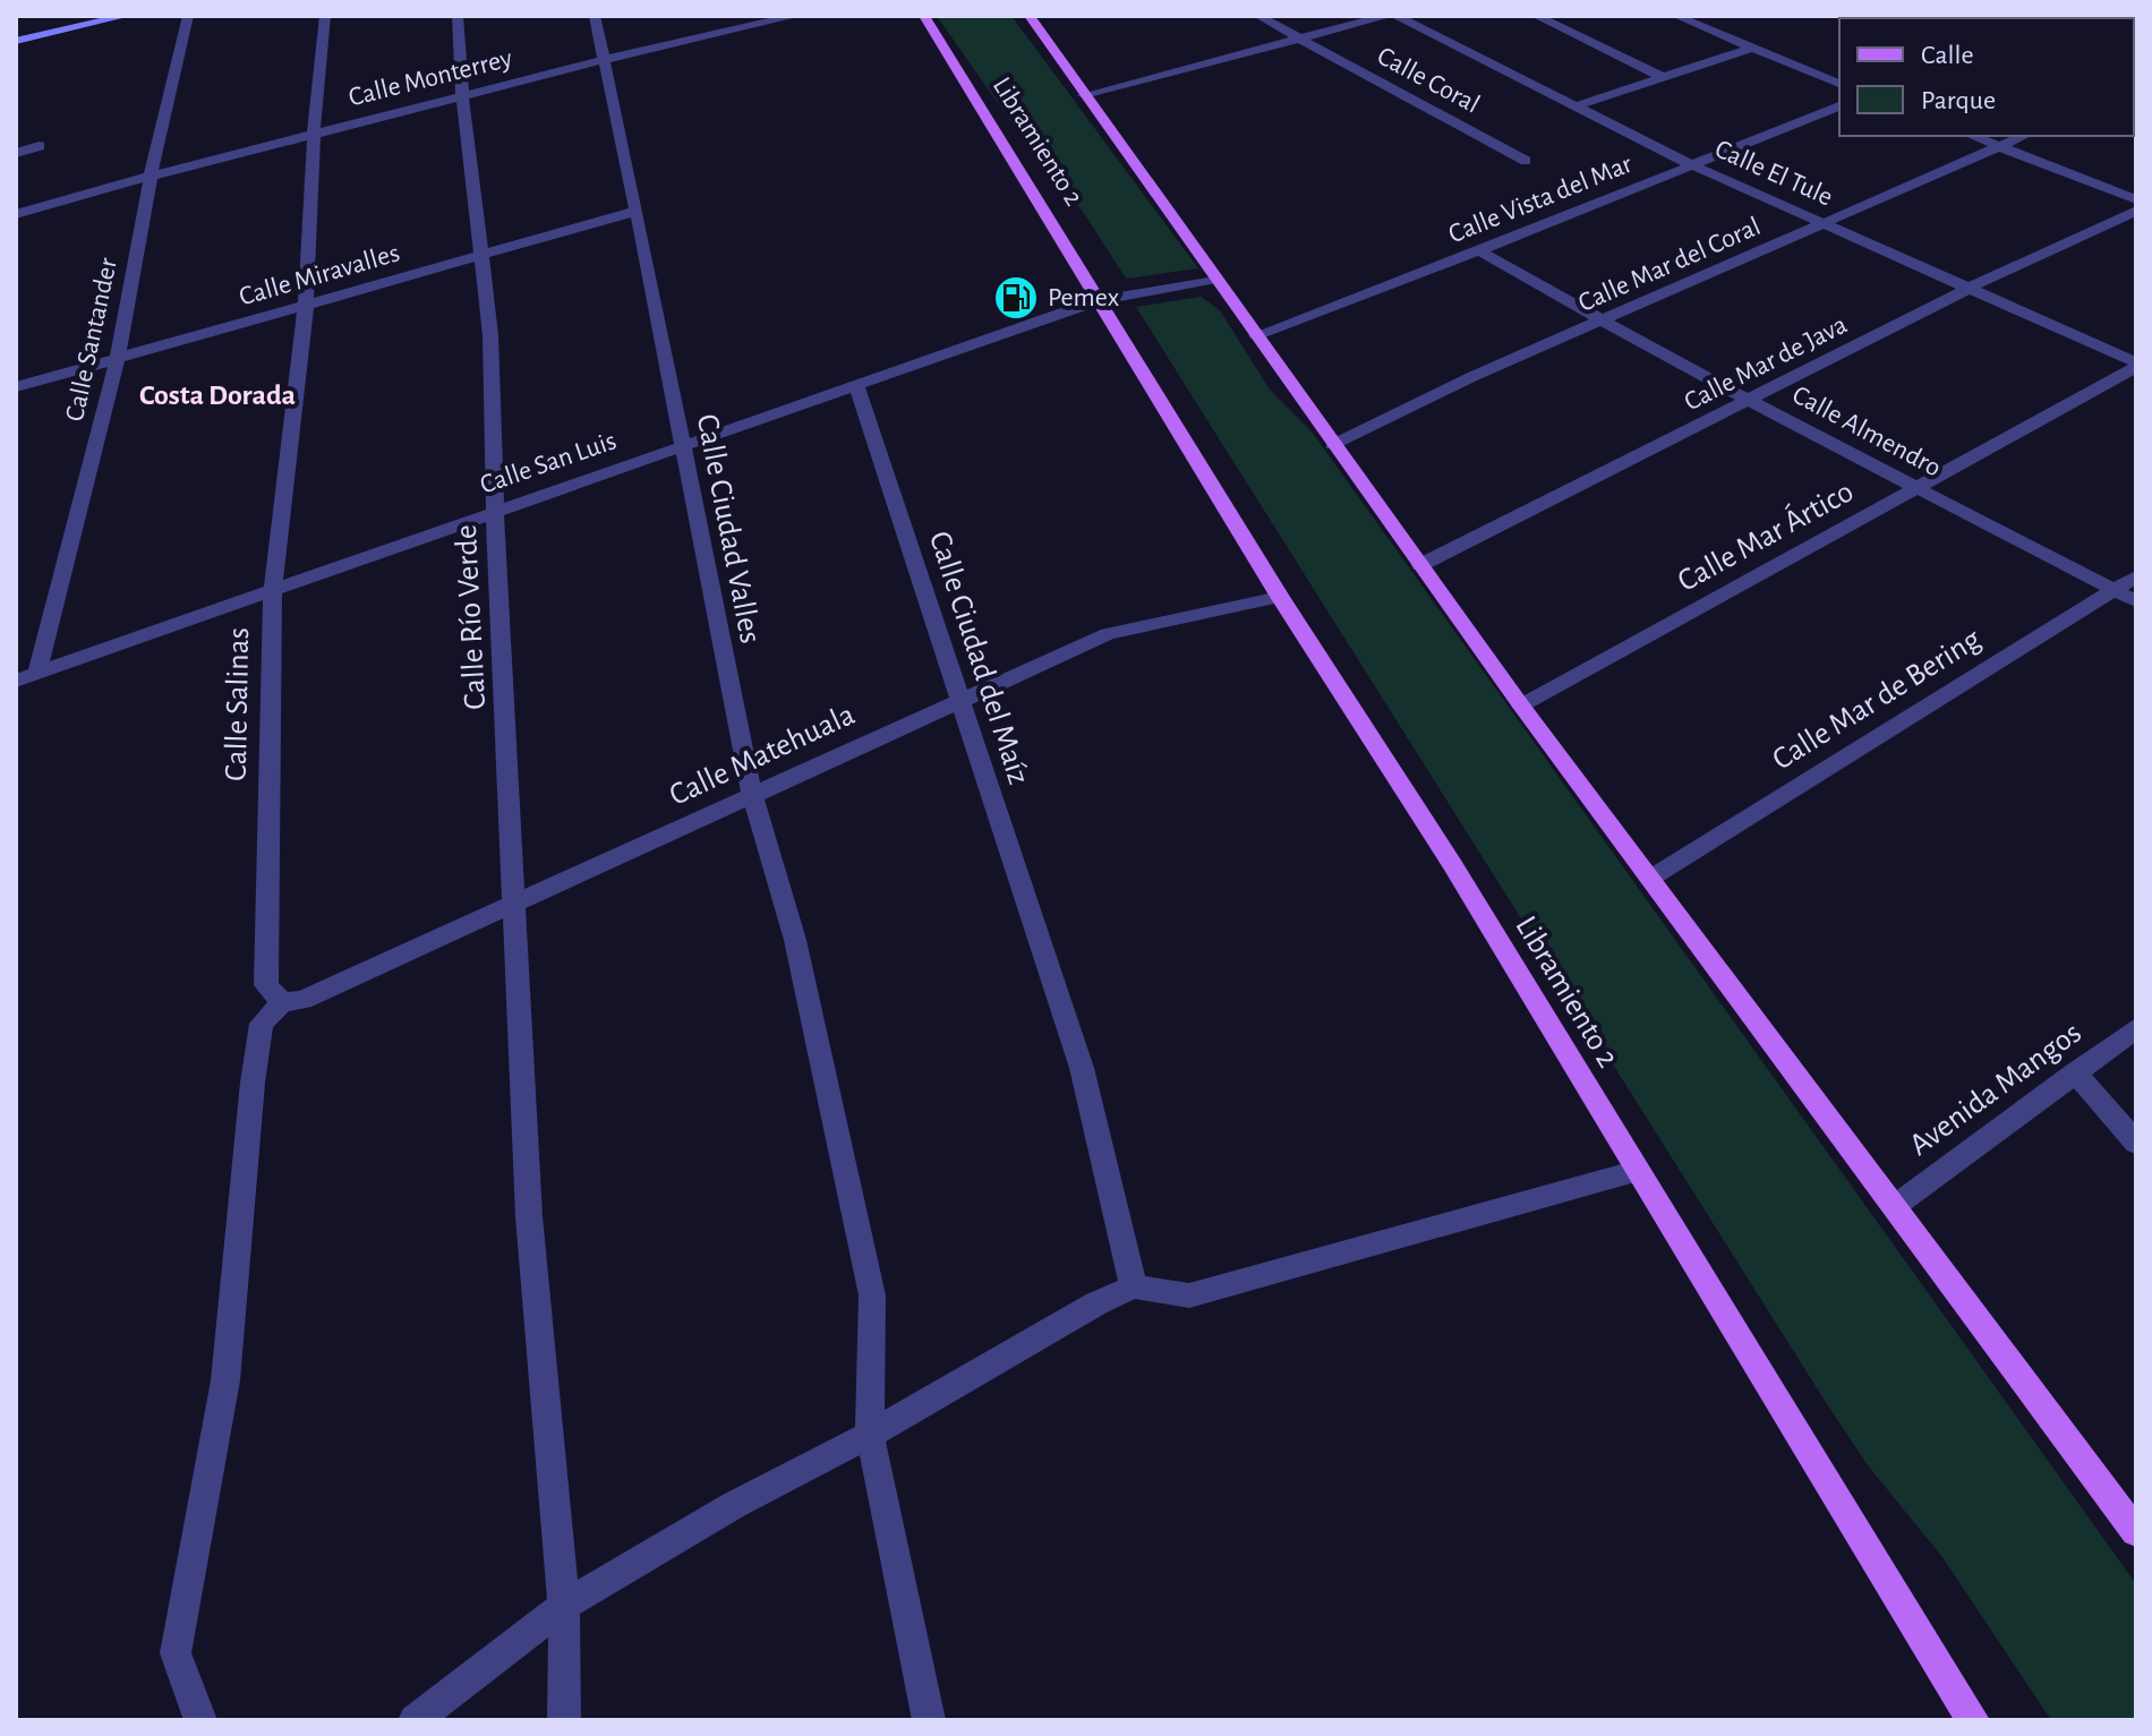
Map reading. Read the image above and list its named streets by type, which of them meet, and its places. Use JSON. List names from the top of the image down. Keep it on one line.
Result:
{"streets":{"main road":["Libramiento 2"],"street":["Calle Monterrey","Calle Coral","Calle El Tule","Calle Vista del Mar","Calle Mar del Coral","Calle Miravalles","Calle Santander","Calle Mar de Java","Calle Almendro","Calle San Luis","Calle Ciudad Valles","Calle Mar Ártico","Calle Río Verde","Calle Ciudad del Maíz","Calle Mar de Bering","Calle Salinas","Calle Matehuala","Avenida Mangos"]},"crossings":[["Calle Monterrey","Calle Santander"],["Calle Monterrey","Calle Ciudad Valles"],["Calle Monterrey","Calle Río Verde"],["Calle Monterrey","Calle Salinas"],["Libramiento 2","Calle Vista del Mar"],["Libramiento 2","Calle Mar del Coral"],["Libramiento 2","Calle Mar de Java"],["Libramiento 2","Calle San Luis"],["Libramiento 2","Calle Mar Ártico"],["Libramiento 2","Calle Mar de Bering"],["Libramiento 2","Calle Matehuala"],["Libramiento 2","Avenida Mangos"],["Calle El Tule","Calle Vista del Mar"],["Calle El Tule","Calle Mar del Coral"],["Calle El Tule","Calle Mar de Java"],["Calle El Tule","Calle Mar Ártico"],["Calle Vista del Mar","Calle Almendro"],["Calle Mar del Coral","Calle Almendro"],["Calle Miravalles","Calle Santander"],["Calle Miravalles","Calle Ciudad Valles"],["Calle Miravalles","Calle Río Verde"],["Calle Miravalles","Calle Salinas"],["Calle Santander","Calle San Luis"],["Calle Mar de Java","Calle Almendro"],["Calle Almendro","Calle Mar Ártico"],["Calle Almendro","Calle Mar de Bering"],["Calle San Luis","Calle Ciudad Valles"],["Calle San Luis","Calle Río Verde"],["Calle San Luis","Calle Ciudad del Maíz"],["Calle San Luis","Calle Salinas"],["Calle Ciudad Valles","Calle Matehuala"],["Calle Río Verde","Calle Matehuala"],["Calle Ciudad del Maíz","Calle Matehuala"],["Calle Salinas","Calle Matehuala"]],"districts":["Costa Dorada"],"places":{"fuel station":["Pemex"]},"legend":["Calle","Parque"]}
